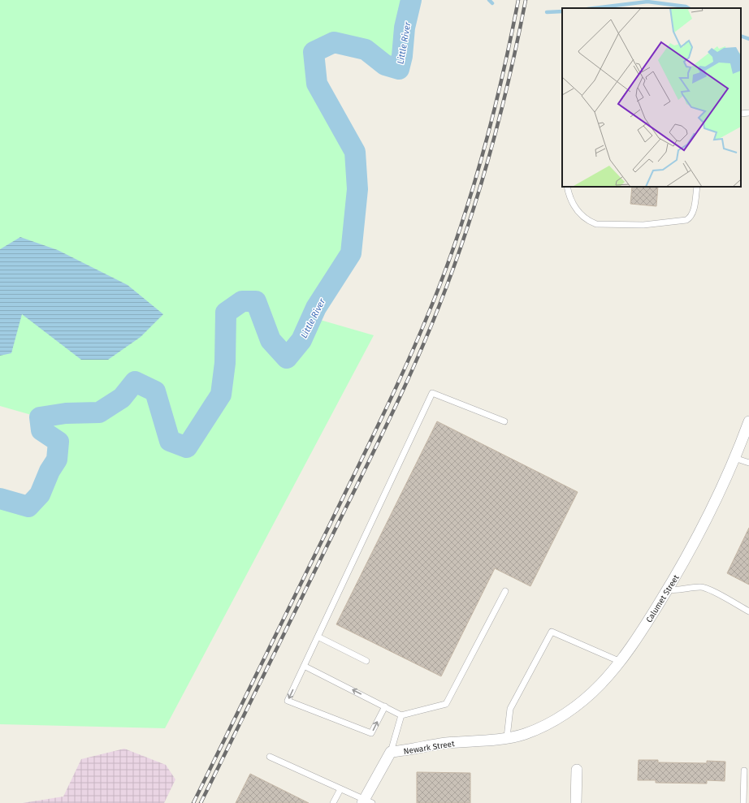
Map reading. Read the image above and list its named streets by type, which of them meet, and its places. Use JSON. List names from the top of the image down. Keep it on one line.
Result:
{"streets":{"street":["Calumet Street","Newark Street"]},"crossings":[["Calumet Street","Newark Street"]],"water":["Little River"]}
